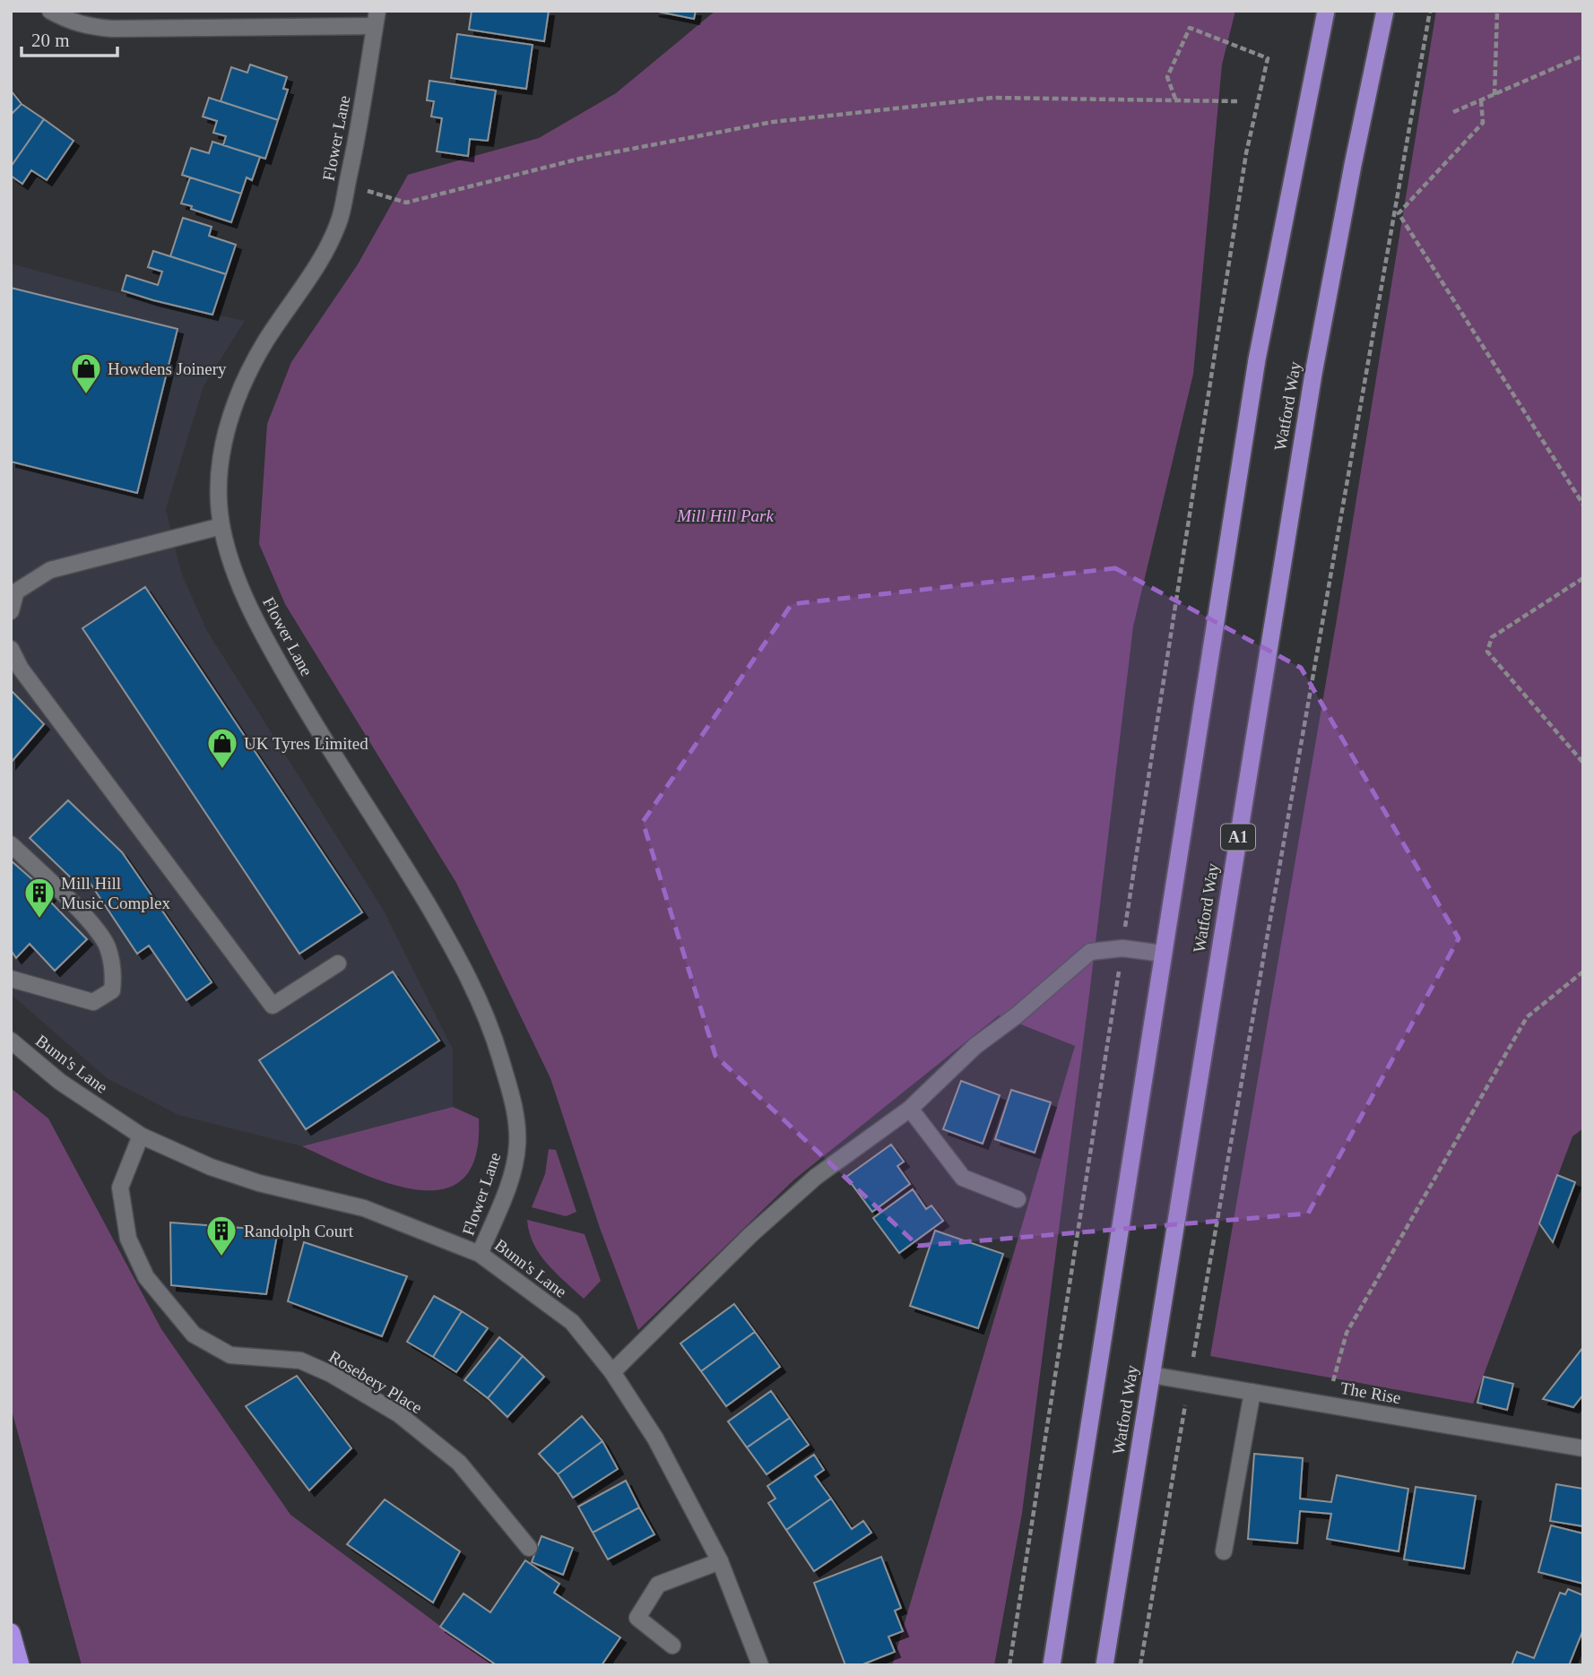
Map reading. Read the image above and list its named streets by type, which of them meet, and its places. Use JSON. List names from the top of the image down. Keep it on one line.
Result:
{"streets":{"highway":["Watford Way","A1"],"street":["Flower Lane","Bunn's Lane","Rosebery Place","The Rise"]},"crossings":[["Flower Lane","Bunn's Lane"],["Watford Way","The Rise"],["Bunn's Lane","Rosebery Place"]],"parks":["Mill Hill Park"],"places":{"shop":["Howdens Joinery","UK Tyres Limited"],"building":["Mill Hill Music Complex","Randolph Court"]},"scale_bar":"20 m"}
